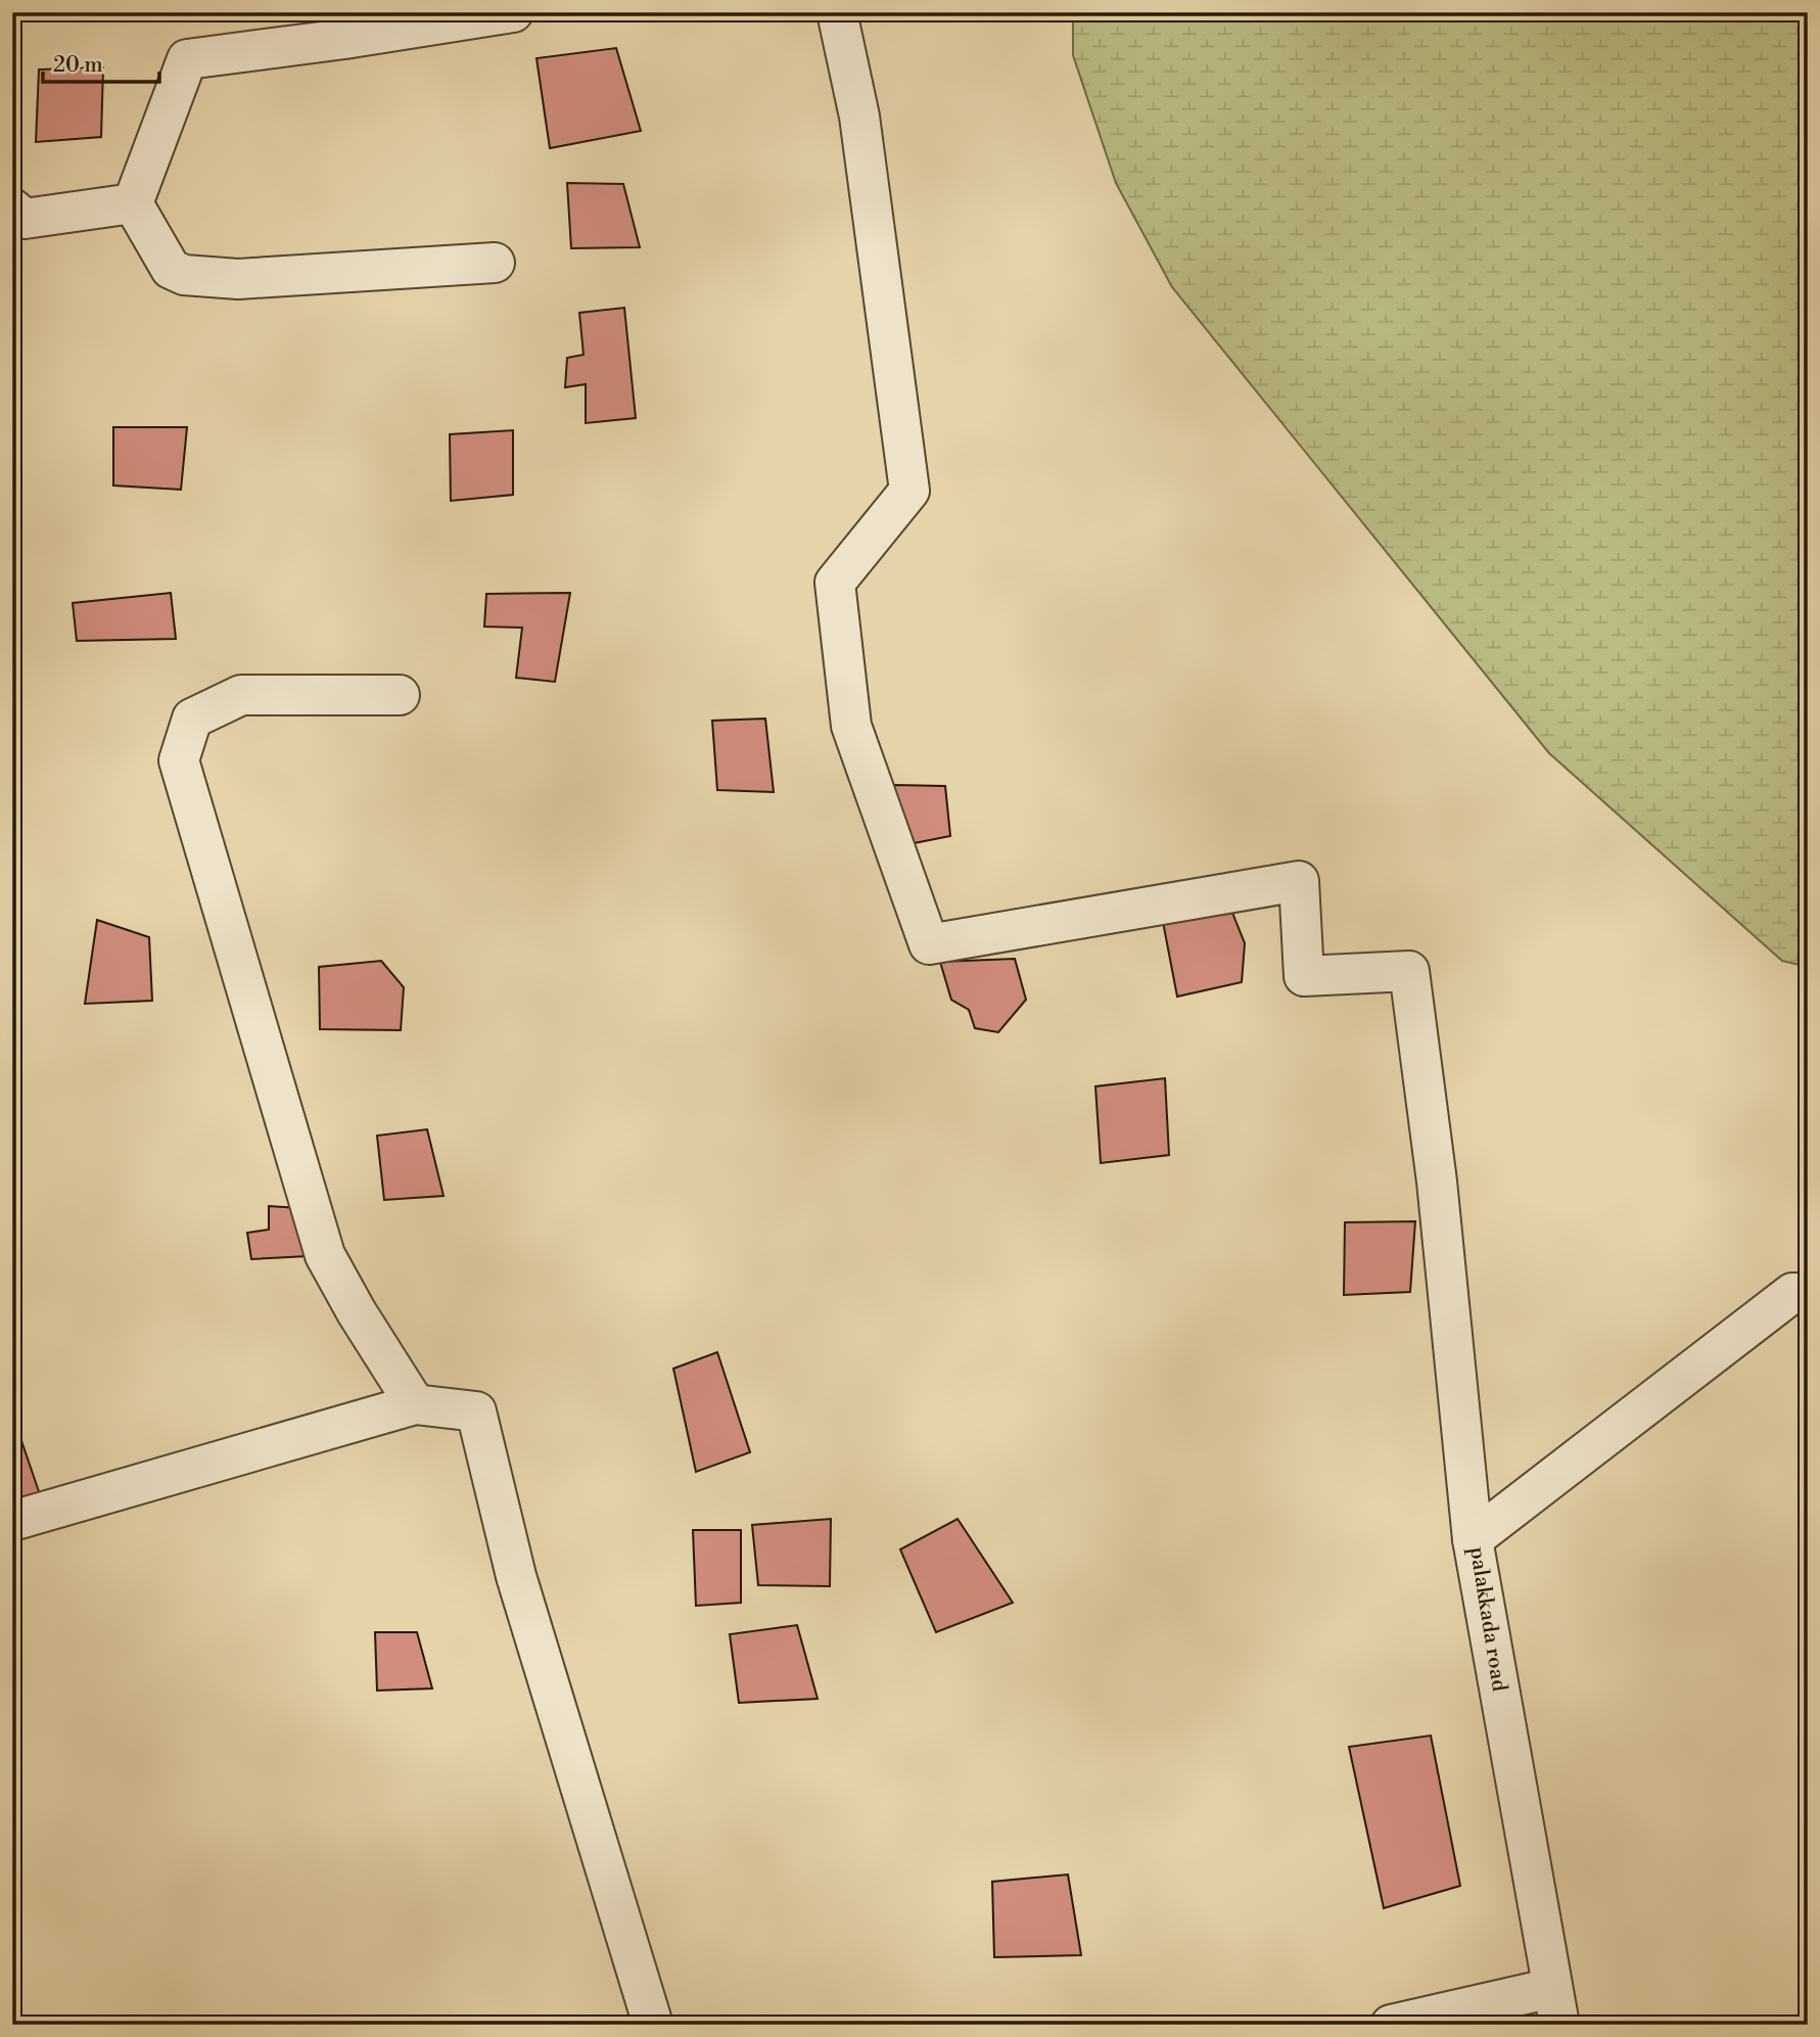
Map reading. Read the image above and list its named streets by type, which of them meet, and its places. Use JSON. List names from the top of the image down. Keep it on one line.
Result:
{"streets":{"street":["palakkada road"]},"scale_bar":"20 m"}
